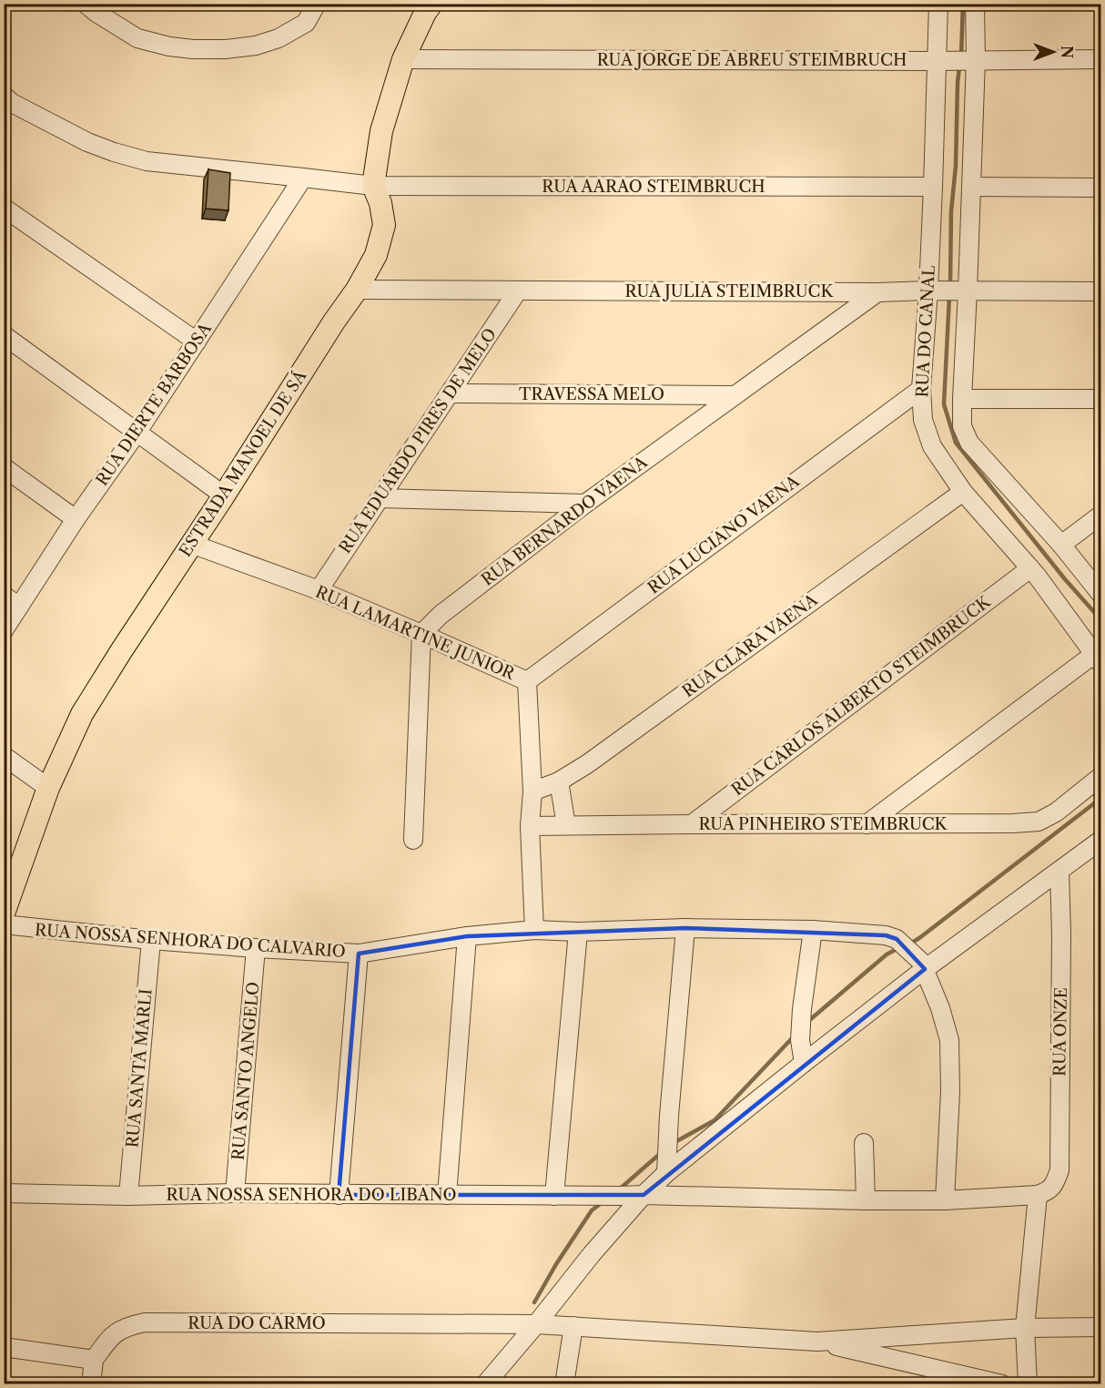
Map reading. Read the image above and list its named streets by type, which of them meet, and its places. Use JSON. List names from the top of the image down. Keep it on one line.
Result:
{"streets":{"main road":["ESTRADA MANOEL DE SÁ"],"street":["RUA JORGE DE ABREU STEIMBRUCH","RUA AARAO STEIMBRUCH","RUA JULIA STEIMBRUCK","RUA DO CANAL","TRAVESSA MELO","RUA DIERTE BARBOSA","RUA EDUARDO PIRES DE MELO","RUA BERNARDO VAENA","RUA LUCIANO VAENA","RUA LAMARTINE JUNIOR","RUA CLARA VAENA","RUA CARLOS ALBERTO STEIMBRUCK","RUA PINHEIRO STEIMBRUCK","RUA NOSSA SENHORA DO CALVARIO","RUA ONZE","RUA SANTA MARLI","RUA SANTO ANGELO","RUA NOSSA SENHORA DO LIBANO","RUA DO CARMO"]},"crossings":[["RUA JORGE DE ABREU STEIMBRUCH","RUA DO CANAL"],["RUA JORGE DE ABREU STEIMBRUCH","ESTRADA MANOEL DE SÁ"],["RUA AARAO STEIMBRUCH","RUA DO CANAL"],["RUA AARAO STEIMBRUCH","RUA DIERTE BARBOSA"],["RUA AARAO STEIMBRUCH","ESTRADA MANOEL DE SÁ"],["RUA JULIA STEIMBRUCK","RUA DO CANAL"],["RUA JULIA STEIMBRUCK","RUA EDUARDO PIRES DE MELO"],["RUA JULIA STEIMBRUCK","ESTRADA MANOEL DE SÁ"],["RUA JULIA STEIMBRUCK","RUA BERNARDO VAENA"],["RUA DO CANAL","RUA LUCIANO VAENA"],["RUA DO CANAL","RUA CLARA VAENA"],["RUA DO CANAL","RUA CARLOS ALBERTO STEIMBRUCK"],["TRAVESSA MELO","RUA EDUARDO PIRES DE MELO"],["TRAVESSA MELO","RUA BERNARDO VAENA"],["RUA EDUARDO PIRES DE MELO","RUA LAMARTINE JUNIOR"],["ESTRADA MANOEL DE SÁ","RUA LAMARTINE JUNIOR"],["RUA BERNARDO VAENA","RUA LAMARTINE JUNIOR"],["RUA LUCIANO VAENA","RUA LAMARTINE JUNIOR"],["RUA LAMARTINE JUNIOR","RUA CLARA VAENA"],["RUA LAMARTINE JUNIOR","RUA PINHEIRO STEIMBRUCK"],["RUA LAMARTINE JUNIOR","RUA NOSSA SENHORA DO CALVARIO"],["RUA CARLOS ALBERTO STEIMBRUCK","RUA PINHEIRO STEIMBRUCK"],["RUA NOSSA SENHORA DO CALVARIO","RUA SANTA MARLI"],["RUA NOSSA SENHORA DO CALVARIO","RUA SANTO ANGELO"],["RUA ONZE","RUA NOSSA SENHORA DO LIBANO"],["RUA SANTA MARLI","RUA NOSSA SENHORA DO LIBANO"],["RUA SANTO ANGELO","RUA NOSSA SENHORA DO LIBANO"]],"north":"right"}
